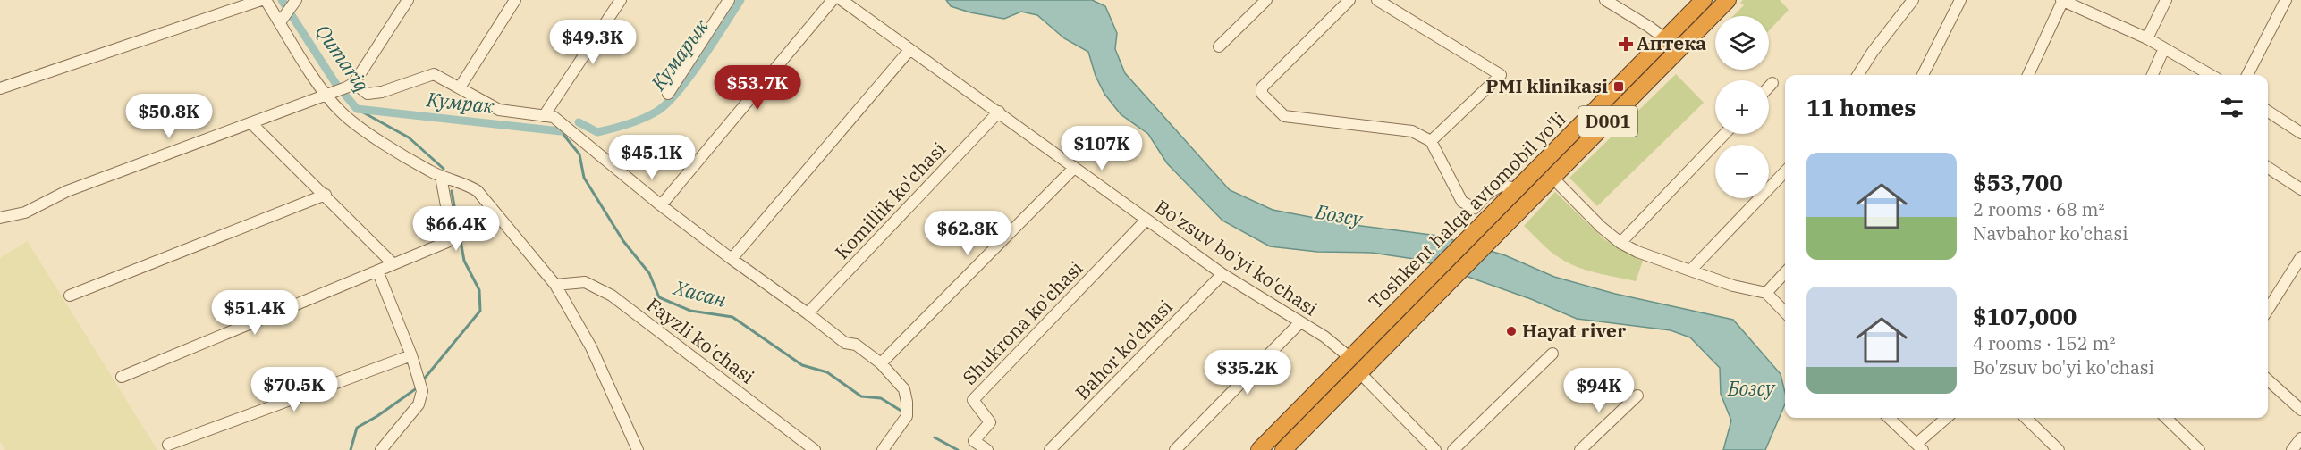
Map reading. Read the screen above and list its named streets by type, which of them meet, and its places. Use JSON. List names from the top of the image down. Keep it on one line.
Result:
{"streets":{"highway":["D001","Toshkent halqa avtomobil yo'li"],"street":["Komillik ko'chasi","Bo'zsuv bo'yi ko'chasi","Shukrona ko'chasi","Fayzli ko'chasi","Bahor ko'chasi"]},"crossings":[["Komillik ko'chasi","Bo'zsuv bo'yi ko'chasi"],["Toshkent halqa avtomobil yo'li","Bo'zsuv bo'yi ko'chasi"],["Bo'zsuv bo'yi ko'chasi","Shukrona ko'chasi"],["Bo'zsuv bo'yi ko'chasi","Bahor ko'chasi"]],"water":["Кумарык","Qumariq","Кумрак","Бозсу","Хасан"],"places":{"health":["Аптека"],"transit":["PMI klinikasi"],"other":["Hayat river"]},"page":{"map_buttons":["+","−"],"price":["$49.3K","$53.7K","$50.8K","$107K","$45.1K","$66.4K","$62.8K","$51.4K","$35.2K","$70.5K","$94K"],"heading":"11 homes","list":[{"name":"$53,700","note":"2 rooms · 68 m² · Navbahor ko'chasi"},{"name":"$107,000","note":"4 rooms · 152 m² · Bo'zsuv bo'yi ko'chasi"}]}}
